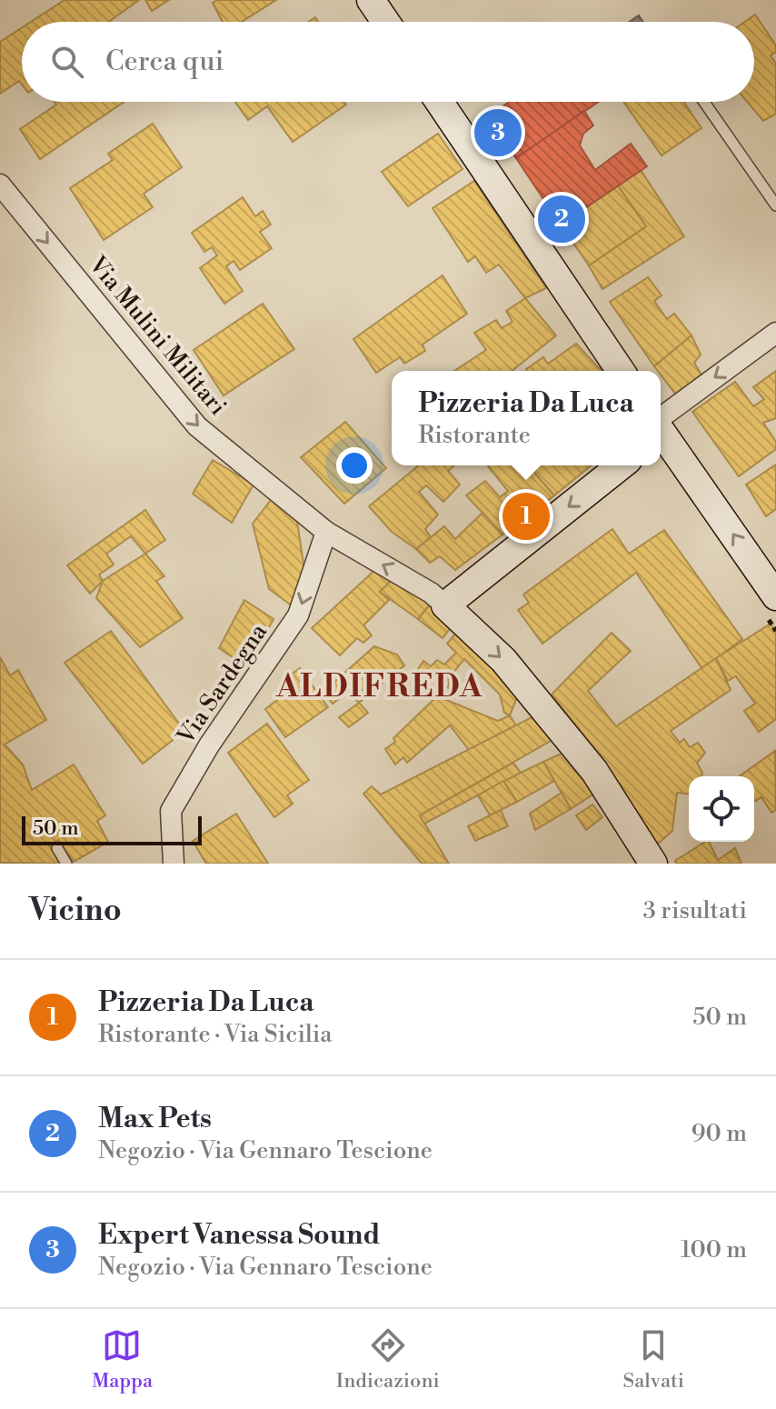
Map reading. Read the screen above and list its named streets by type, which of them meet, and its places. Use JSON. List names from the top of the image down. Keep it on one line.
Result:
{"streets":{"street":["Via Mulini Militari","Via Sardegna"]},"crossings":[["Via Mulini Militari","Via Sardegna"]],"one_way":["Via Sardegna"],"districts":["ALDIFREDA"],"scale_bar":"50 m","page":{"search":"Cerca qui","pins":["3","2","1"],"popup":["Pizzeria Da Luca","Ristorante"],"scale":"50 m","heading":["Vicino","3 risultati"],"list":[{"mark":"1","name":"Pizzeria Da Luca","note":"Ristorante · Via Sicilia","value":"50 m"},{"mark":"2","name":"Max Pets","note":"Negozio · Via Gennaro Tescione","value":"90 m"},{"mark":"3","name":"Expert Vanessa Sound","note":"Negozio · Via Gennaro Tescione","value":"100 m"}],"nav":["Mappa","Indicazioni","Salvati"]}}
